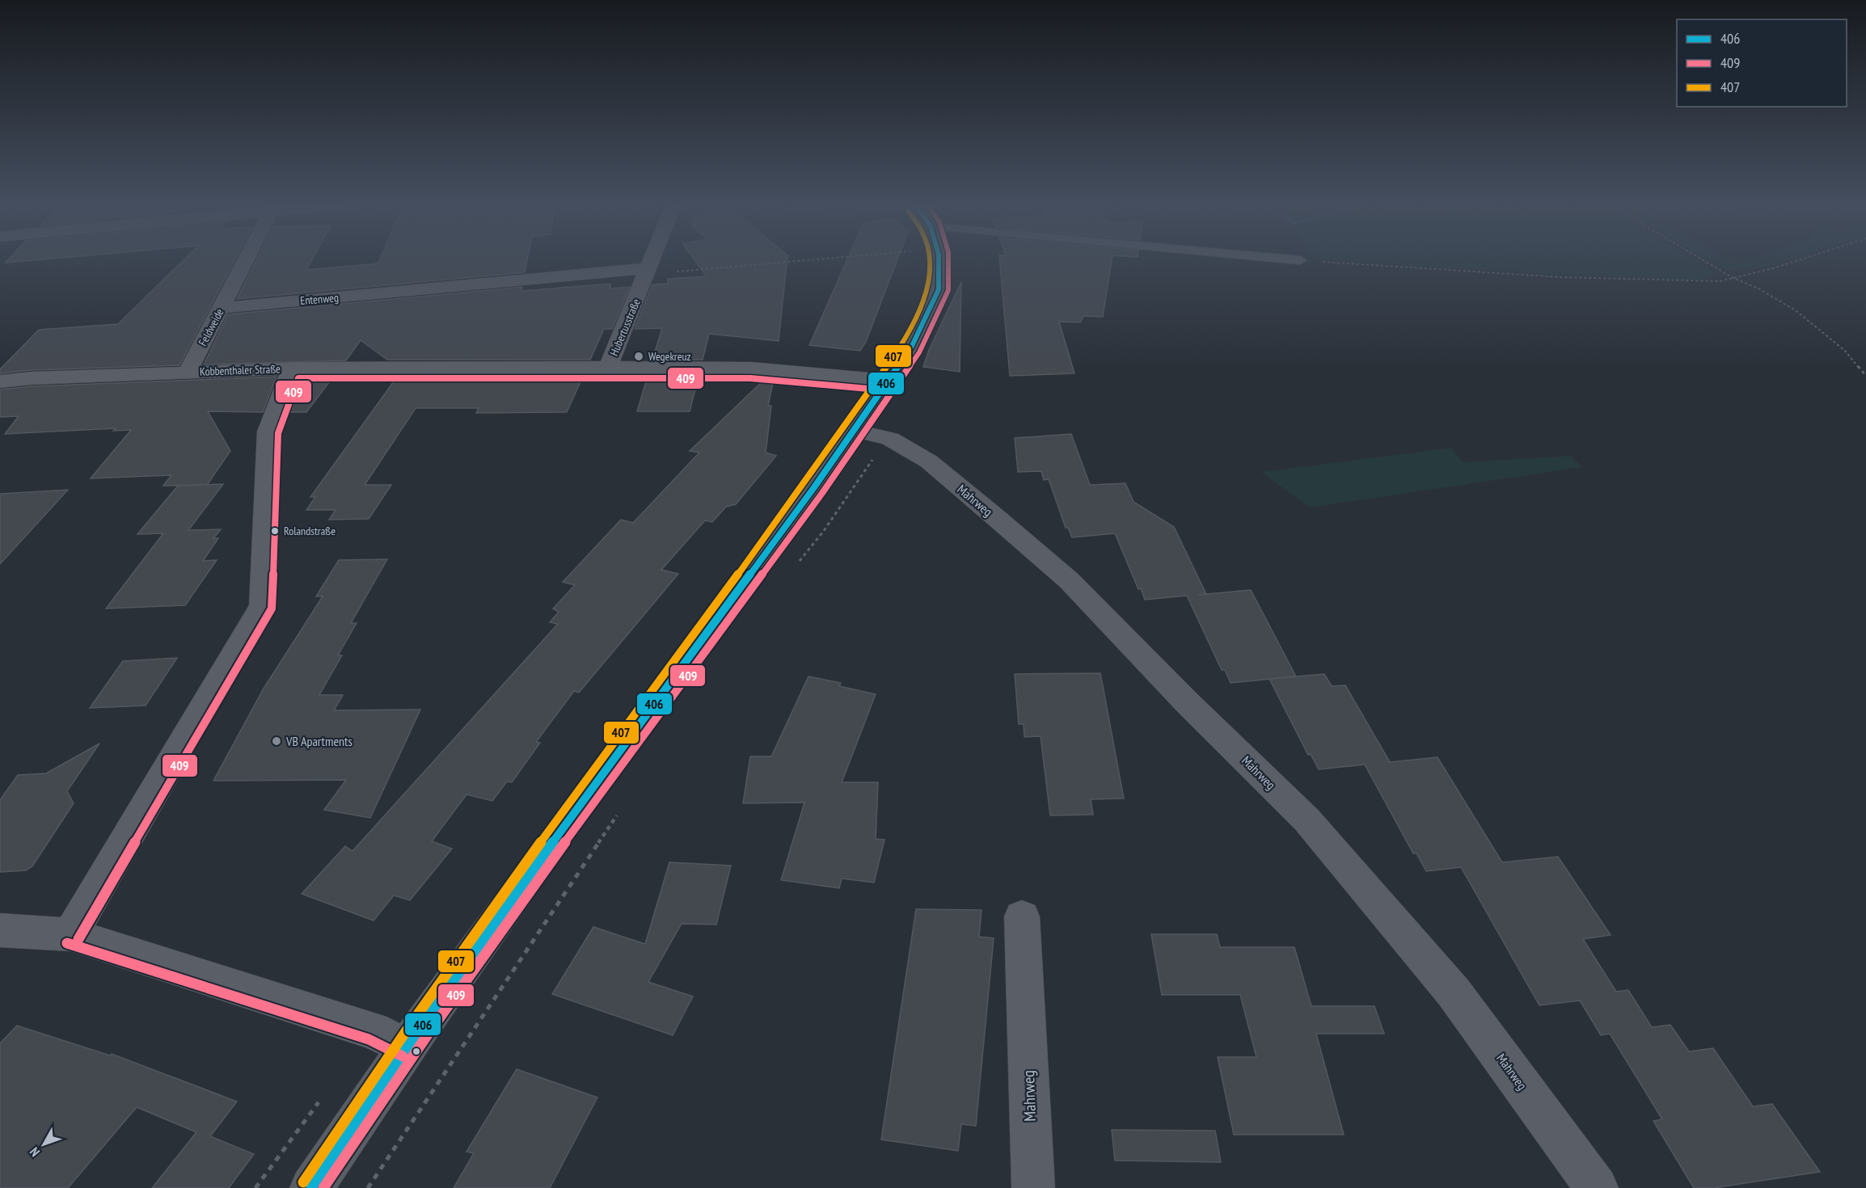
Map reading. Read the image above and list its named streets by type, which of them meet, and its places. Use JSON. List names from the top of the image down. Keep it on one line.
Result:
{"streets":{"street":["Entenweg","Feldweide","Hubertusstraße","Kobbenthaler Straße","Mahrweg"]},"crossings":[["Entenweg","Feldweide"],["Entenweg","Hubertusstraße"],["Feldweide","Kobbenthaler Straße"],["Hubertusstraße","Kobbenthaler Straße"]],"places":["Wegekreuz","Rolandstraße","VB Apartments"],"lines":["transit line 406","transit line 409","transit line 407"],"legend":["406","409","407"],"north":"bottom left"}
